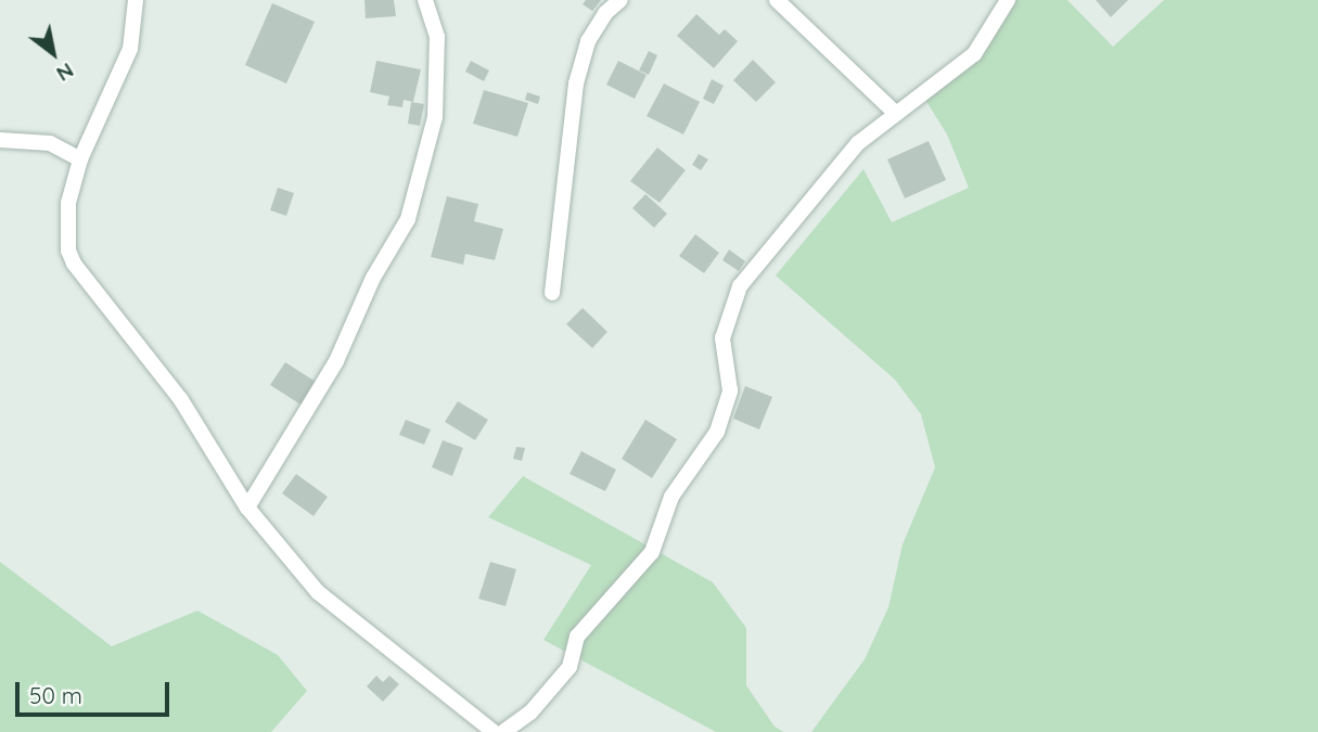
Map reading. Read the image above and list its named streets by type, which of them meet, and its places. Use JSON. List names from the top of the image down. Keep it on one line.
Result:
{"scale_bar":"50 m","north":"bottom right"}
